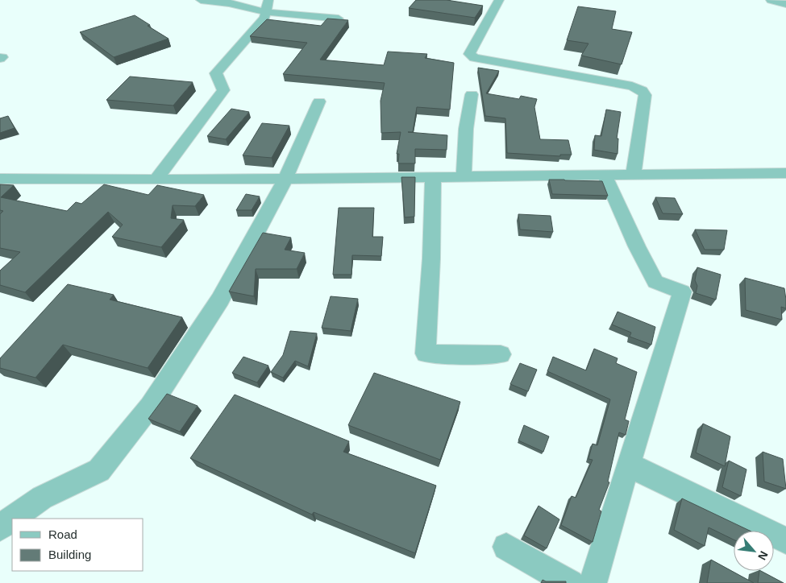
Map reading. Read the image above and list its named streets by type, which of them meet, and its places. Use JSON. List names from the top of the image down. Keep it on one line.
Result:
{"legend":["Road","Building"],"north":"bottom right"}
